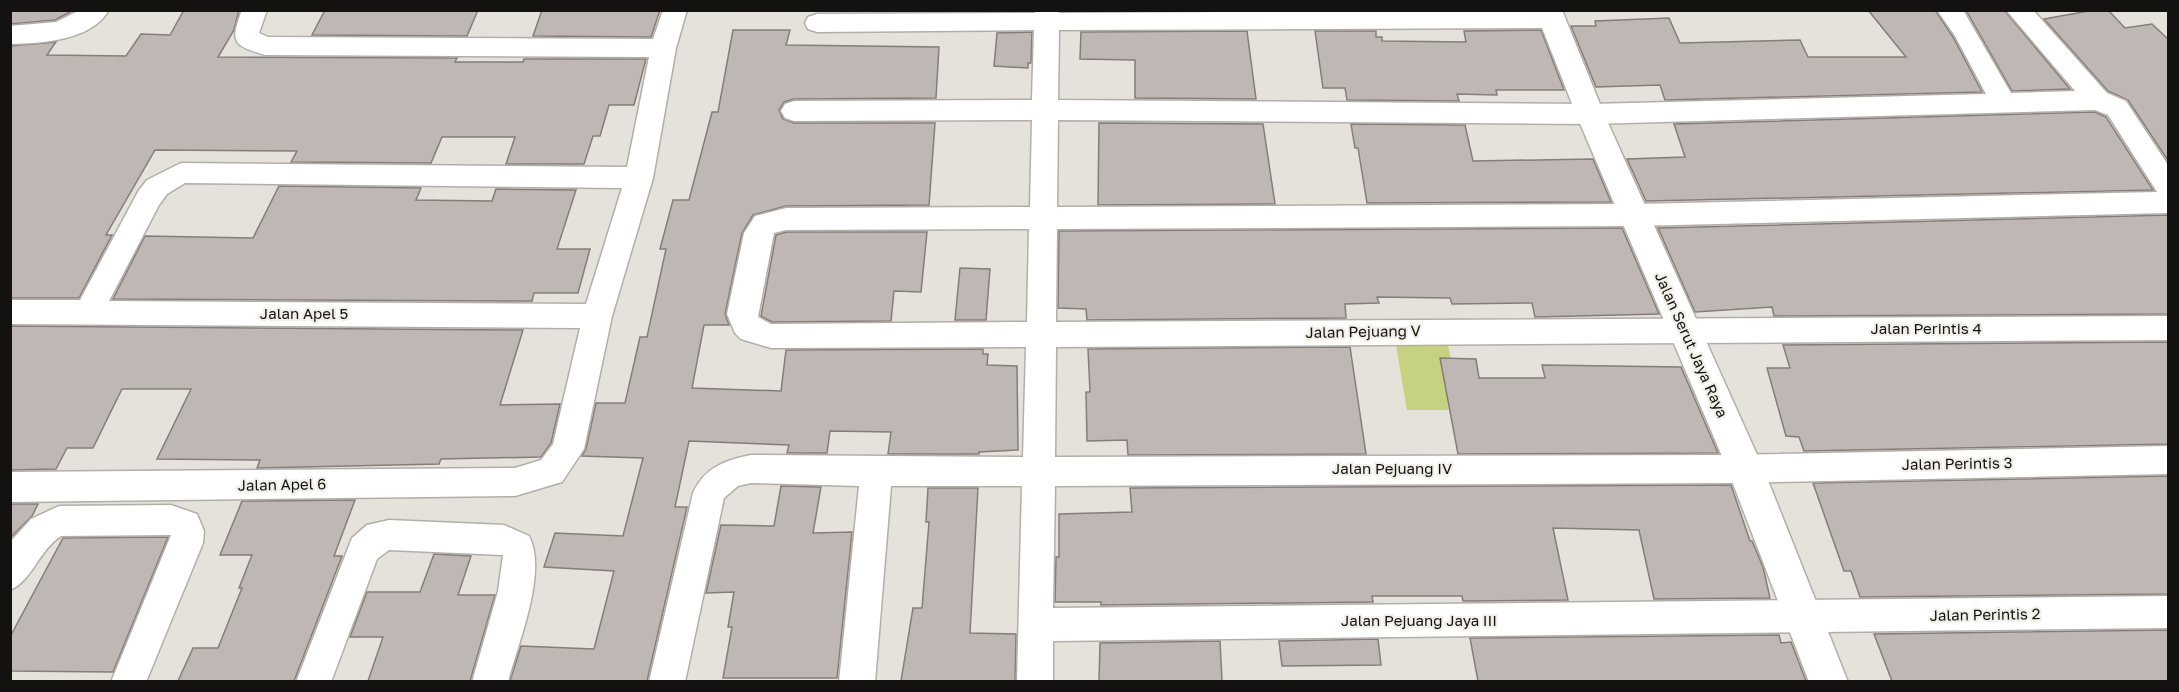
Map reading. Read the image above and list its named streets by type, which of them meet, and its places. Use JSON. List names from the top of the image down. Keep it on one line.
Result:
{"streets":{"street":["Jalan Apel 5","Jalan Perintis 4","Jalan Pejuang V","Jalan Serut Jaya Raya","Jalan Perintis 3","Jalan Pejuang IV","Jalan Apel 6","Jalan Perintis 2","Jalan Pejuang Jaya III"]},"crossings":[["Jalan Apel 5","Jalan Apel 6"],["Jalan Perintis 4","Jalan Pejuang V"],["Jalan Perintis 4","Jalan Serut Jaya Raya"],["Jalan Pejuang V","Jalan Serut Jaya Raya"],["Jalan Serut Jaya Raya","Jalan Perintis 3"],["Jalan Serut Jaya Raya","Jalan Pejuang IV"],["Jalan Serut Jaya Raya","Jalan Perintis 2"],["Jalan Serut Jaya Raya","Jalan Pejuang Jaya III"],["Jalan Perintis 3","Jalan Pejuang IV"],["Jalan Perintis 2","Jalan Pejuang Jaya III"]]}
